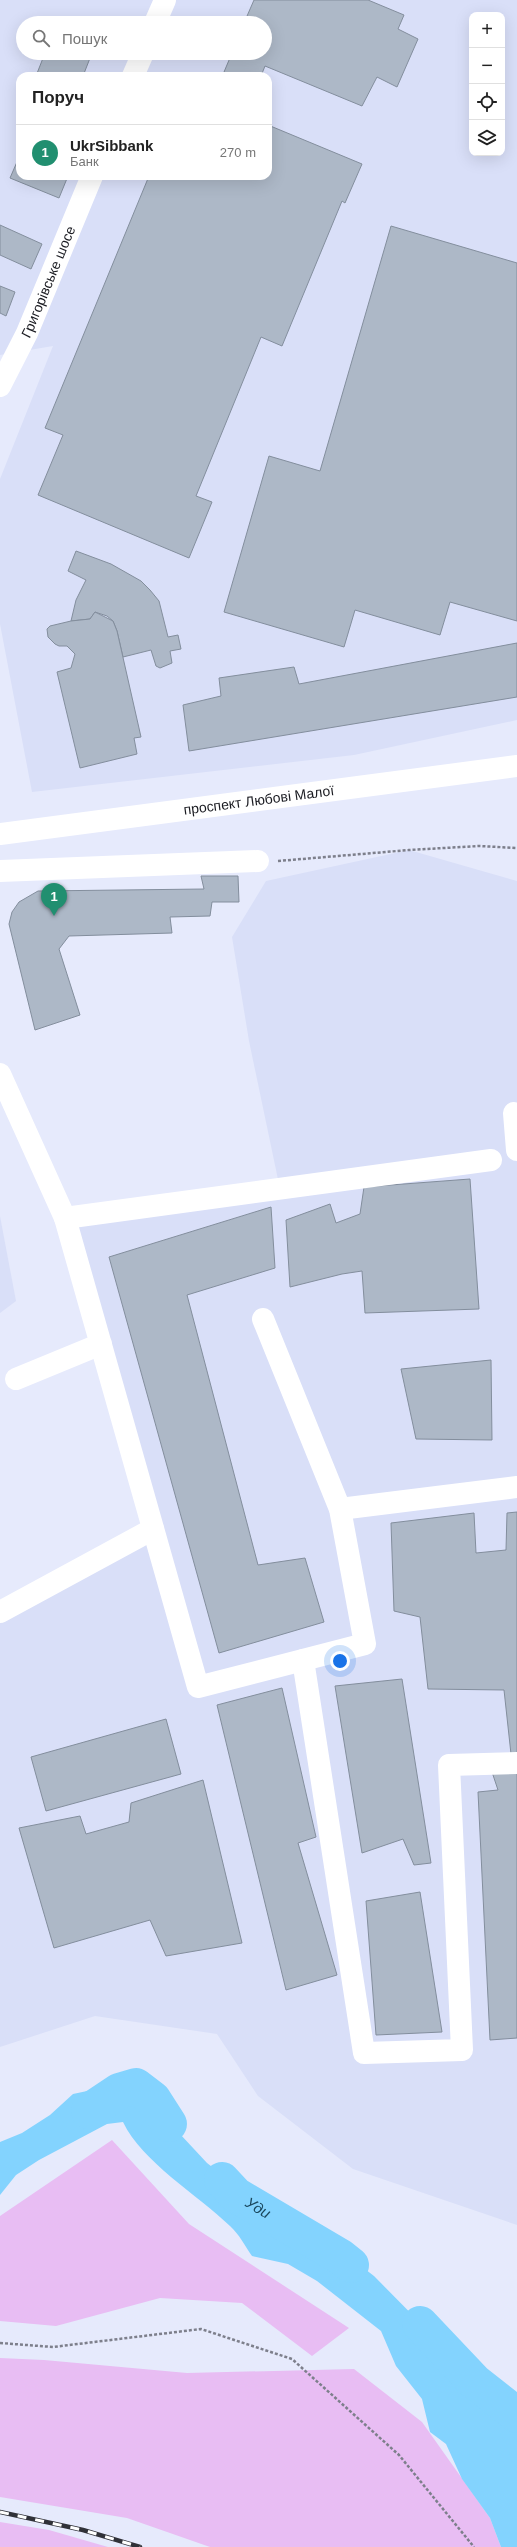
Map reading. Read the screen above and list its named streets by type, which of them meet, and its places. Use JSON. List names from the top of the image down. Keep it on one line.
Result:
{"streets":{"main road":["Григорівське шосе","проспект Любові Малої"]},"water":["Уди"],"page":{"map_buttons":["+","−"],"search":"Пошук","heading":"Поруч","list":[{"mark":"1","name":"UkrSibbank","note":"Банк","value":"270 m"}],"pins":"1"}}
